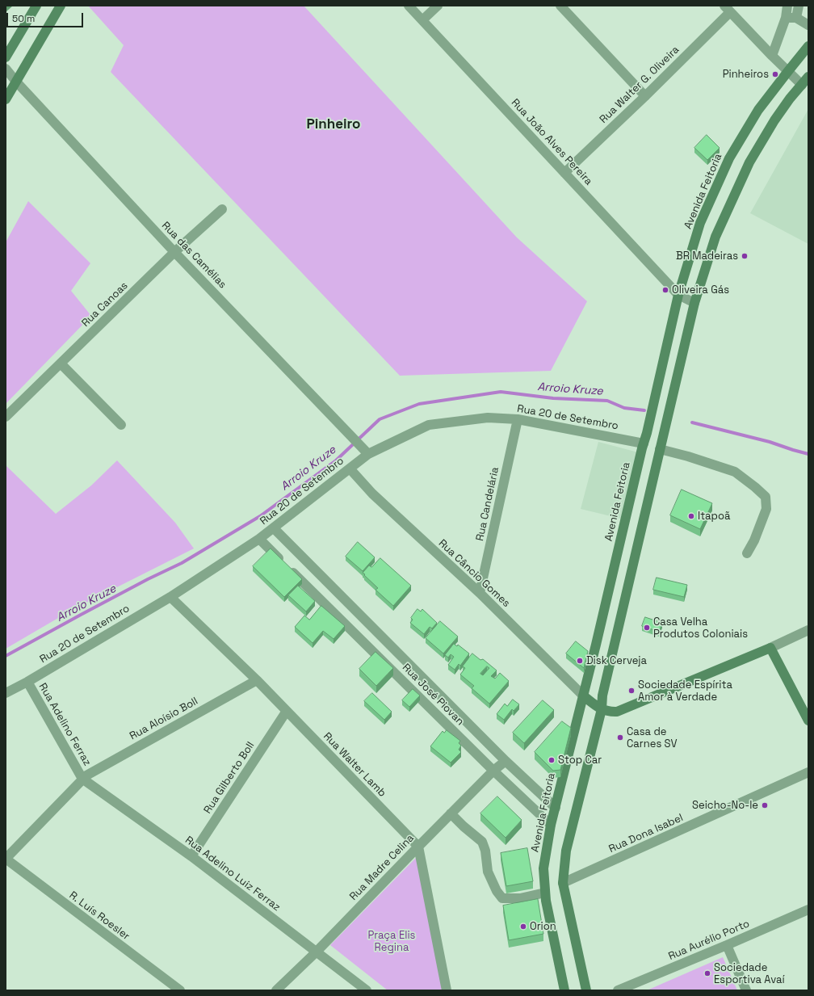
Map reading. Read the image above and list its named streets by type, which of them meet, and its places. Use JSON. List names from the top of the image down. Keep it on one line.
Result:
{"streets":{"main road":["Avenida Feitoria"],"street":["Rua Walter G. Oliveira","Rua João Alves Pereira","Rua das Camélias","Rua Canoas","Rua 20 de Setembro","Rua Candelária","Rua Câncio Gomes","Rua José Piovan","Rua Aloísio Boll","Rua Adelino Ferraz","Rua Walter Lamb","Rua Gilberto Boll","Rua Dona Isabel","Rua Madre Celina","Rua Adelino Luiz Ferraz","R. Luís Roesler","Rua Aurélio Porto"]},"crossings":[["Rua Walter G. Oliveira","Rua João Alves Pereira"],["Rua João Alves Pereira","Avenida Feitoria"],["Avenida Feitoria","Rua 20 de Setembro"],["Avenida Feitoria","Rua Câncio Gomes"],["Avenida Feitoria","Rua José Piovan"],["Rua das Camélias","Rua Canoas"],["Rua das Camélias","Rua 20 de Setembro"],["Rua 20 de Setembro","Rua Candelária"],["Rua 20 de Setembro","Rua Câncio Gomes"],["Rua 20 de Setembro","Rua José Piovan"],["Rua 20 de Setembro","Rua Adelino Ferraz"],["Rua 20 de Setembro","Rua Walter Lamb"],["Rua Candelária","Rua Câncio Gomes"],["Rua José Piovan","Rua Madre Celina"],["Rua Aloísio Boll","Rua Adelino Ferraz"],["Rua Aloísio Boll","Rua Walter Lamb"],["Rua Aloísio Boll","Rua Adelino Luiz Ferraz"],["Rua Aloísio Boll","R. Luís Roesler"],["Rua Adelino Ferraz","Rua Adelino Luiz Ferraz"],["Rua Walter Lamb","Rua Gilberto Boll"],["Rua Walter Lamb","Rua Madre Celina"],["Rua Gilberto Boll","Rua Adelino Luiz Ferraz"],["Rua Madre Celina","Rua Adelino Luiz Ferraz"]],"districts":["Pinheiro"],"water":["Arroio Kruze"],"parks":["Praça Elis Regina"],"places":["Pinheiros","BR Madeiras","Oliveira Gás","Itapoã","Casa Velha Produtos Coloniais","Disk Cerveja","Sociedade Espírita Amor à Verdade","Casa de Carnes SV","Stop Car","Seicho-No-Ie","Orion","Sociedade Esportiva Avaí"],"scale_bar":"50 m"}
